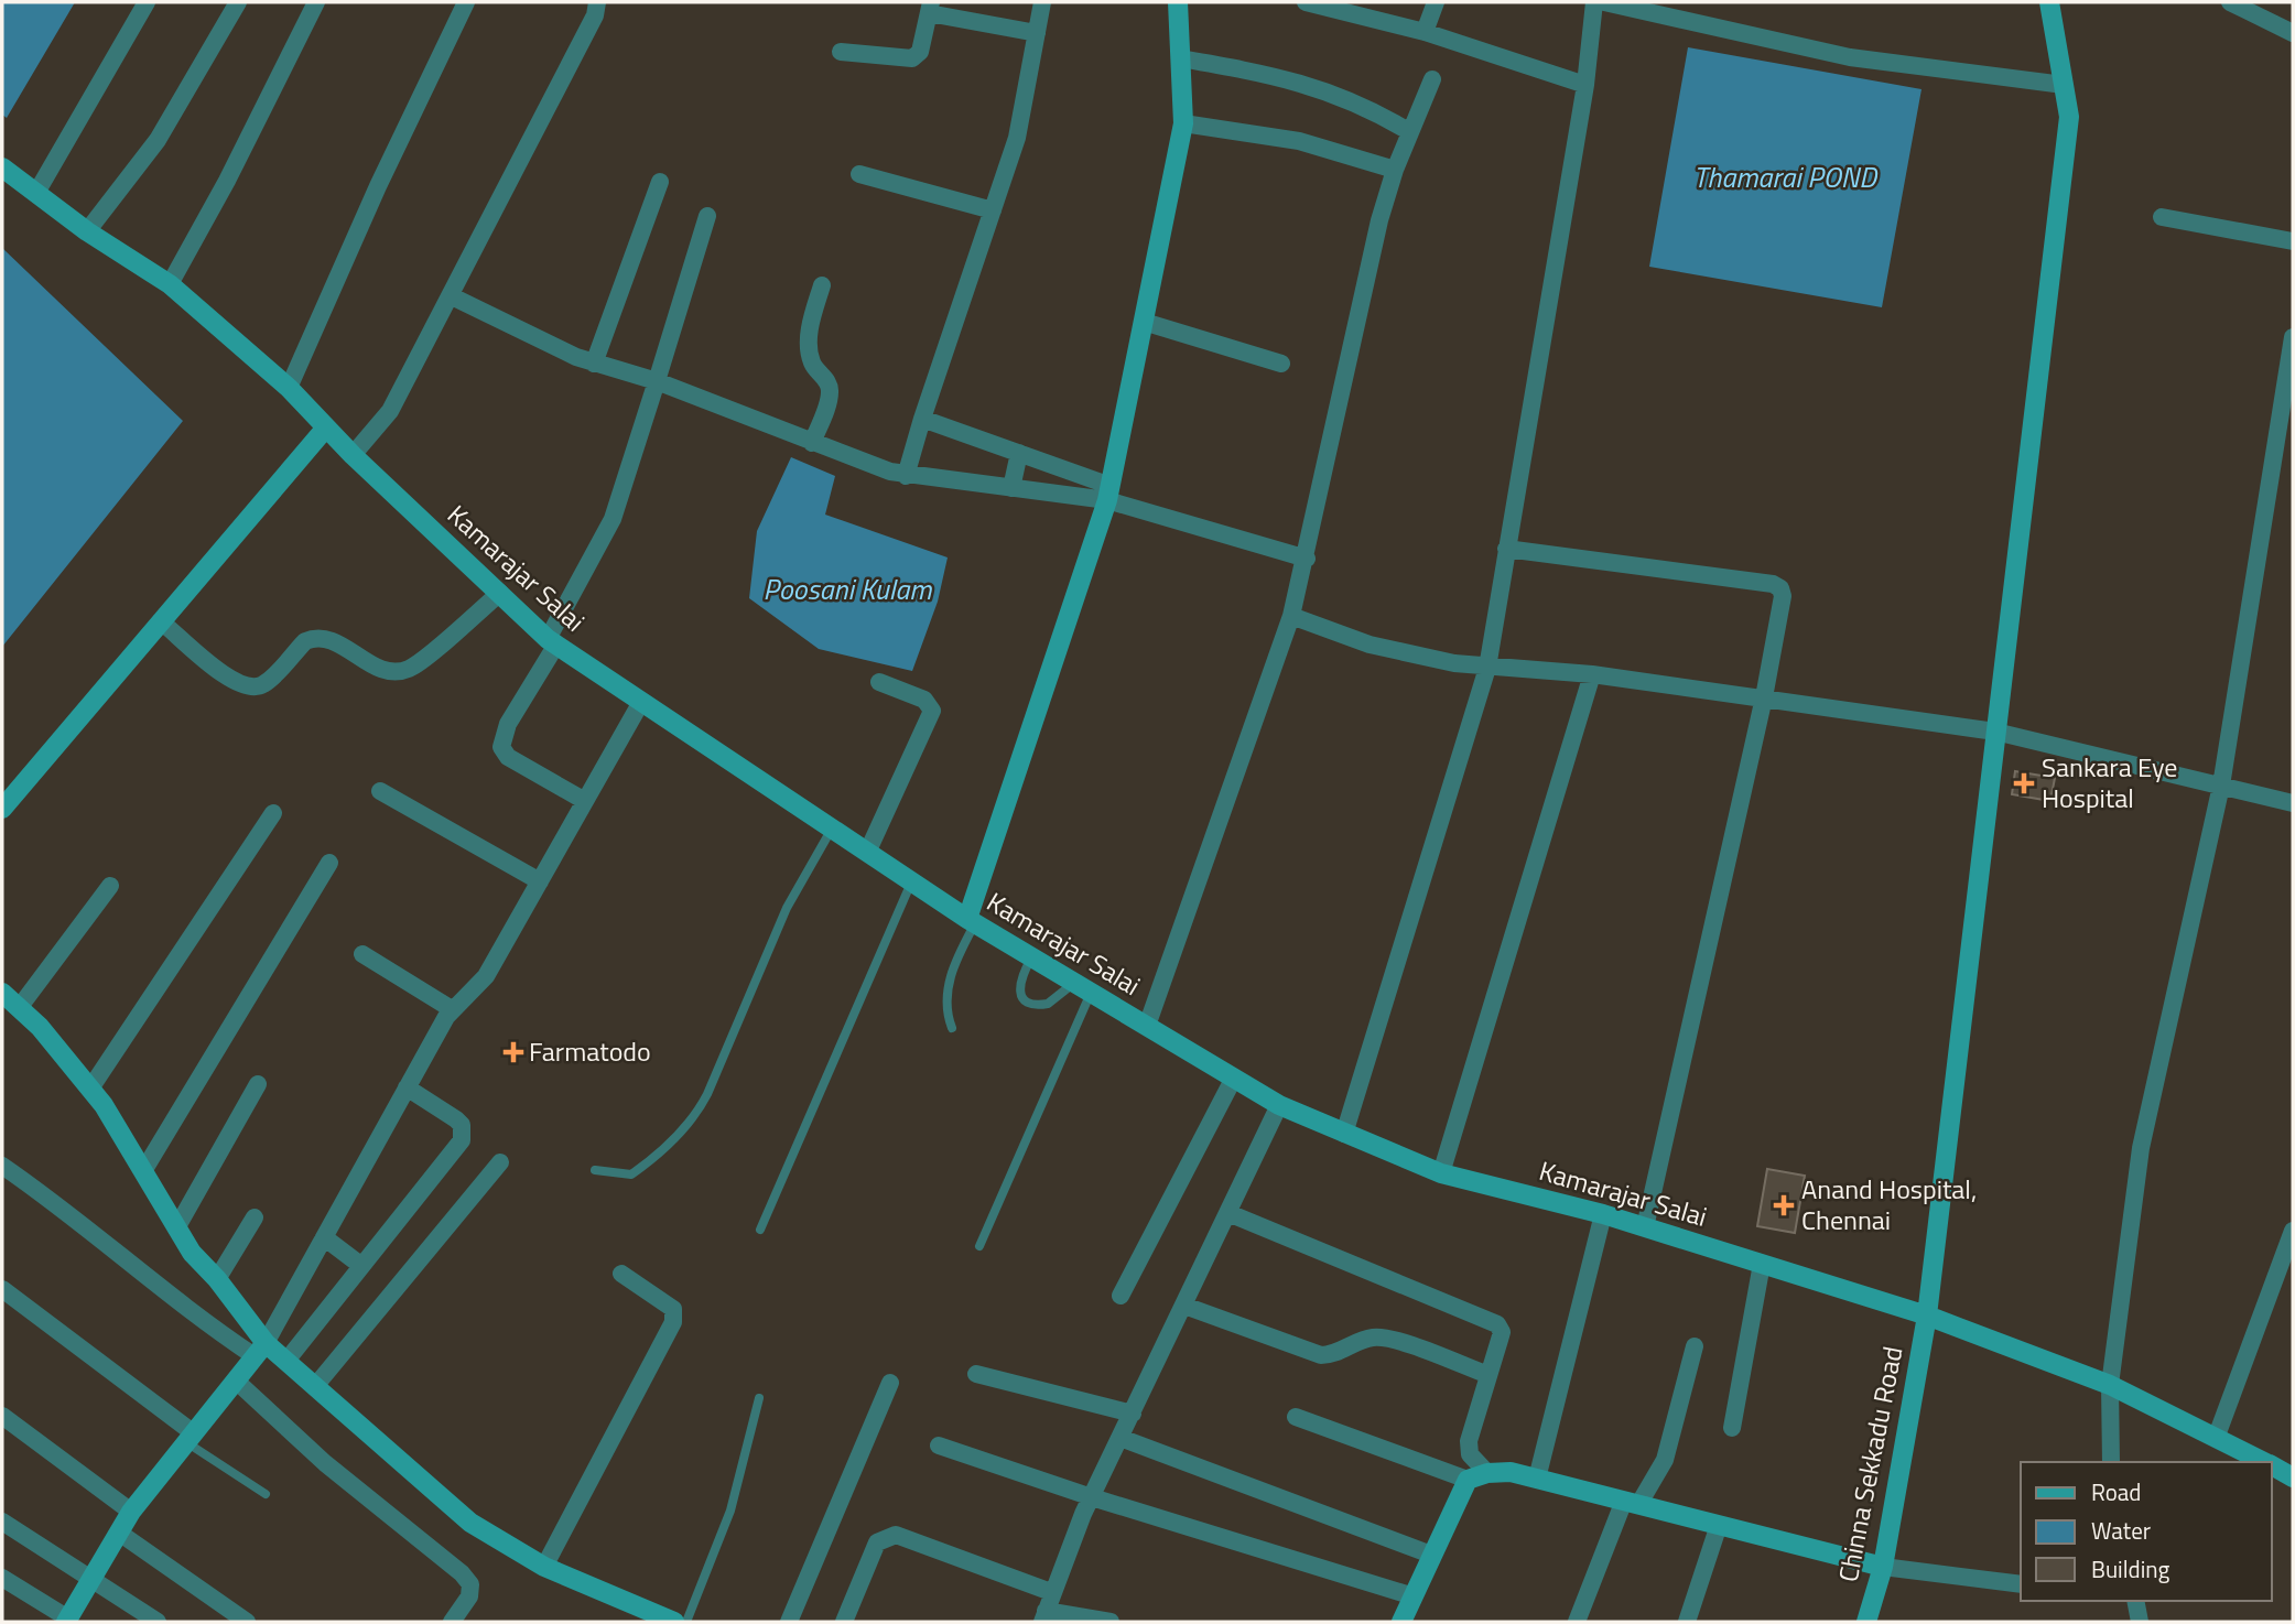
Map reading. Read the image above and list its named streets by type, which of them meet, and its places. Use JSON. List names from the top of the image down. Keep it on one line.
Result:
{"streets":{"street":["Kamarajar Salai","Chinna Sekkadu Road"]},"crossings":[["Kamarajar Salai","Chinna Sekkadu Road"]],"water":["Thamarai POND","Poosani Kulam"],"places":{"health":["Sankara Eye Hospital","Farmatodo","Anand Hospital, Chennai"]},"legend":["Road","Water","Building"]}
